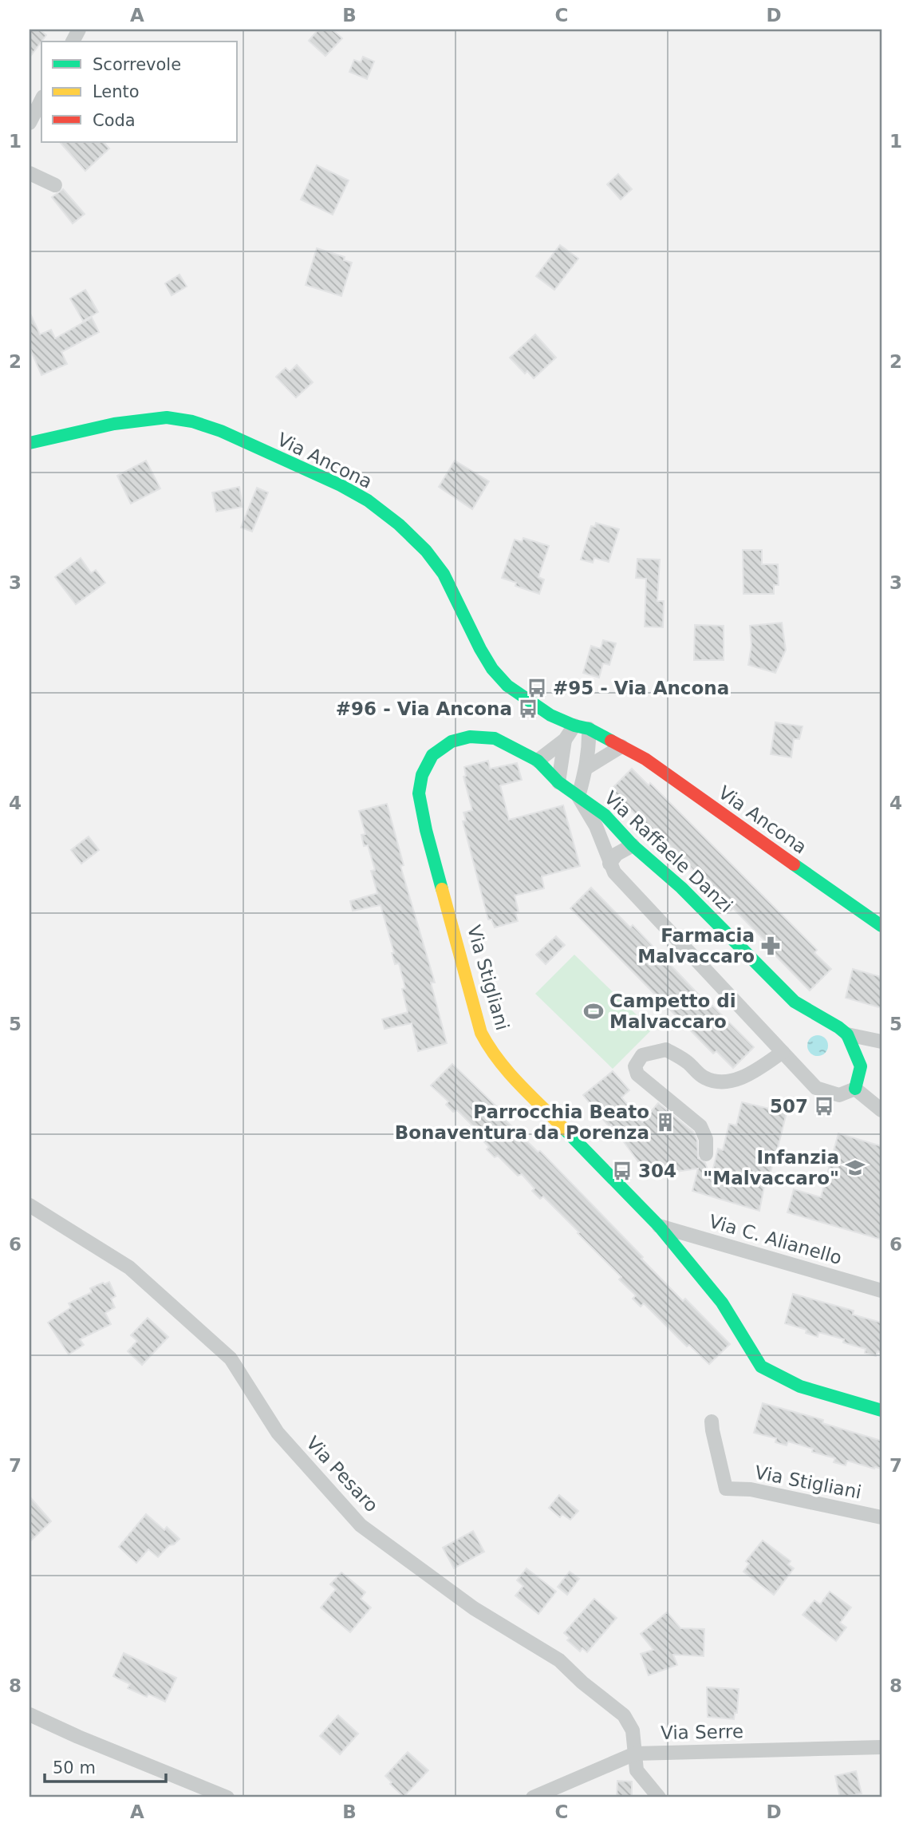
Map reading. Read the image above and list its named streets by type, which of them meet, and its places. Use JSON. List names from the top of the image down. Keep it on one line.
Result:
{"streets":{"street":["Via Ancona","Via Raffaele Danzi","Via Stigliani","Via C. Alianello","Via Pesaro","Via Serre"]},"crossings":[["Via Raffaele Danzi","Via Stigliani"],["Via Stigliani","Via C. Alianello"],["Via Pesaro","Via Serre"]],"places":{"bus stop":["#95 - Via Ancona","#96 - Via Ancona","507","304"],"pharmacy":["Farmacia Malvaccaro"],"sports":["Campetto di Malvaccaro"],"building":["Parrocchia Beato Bonaventura da Porenza"],"school or university":["Infanzia \"Malvaccaro\""]},"legend":["Scorrevole","Lento","Coda"],"scale_bar":"50 m","grid":{"columns":["A","B","C","D"],"rows":["1","2","3","4","5","6","7","8"]}}
